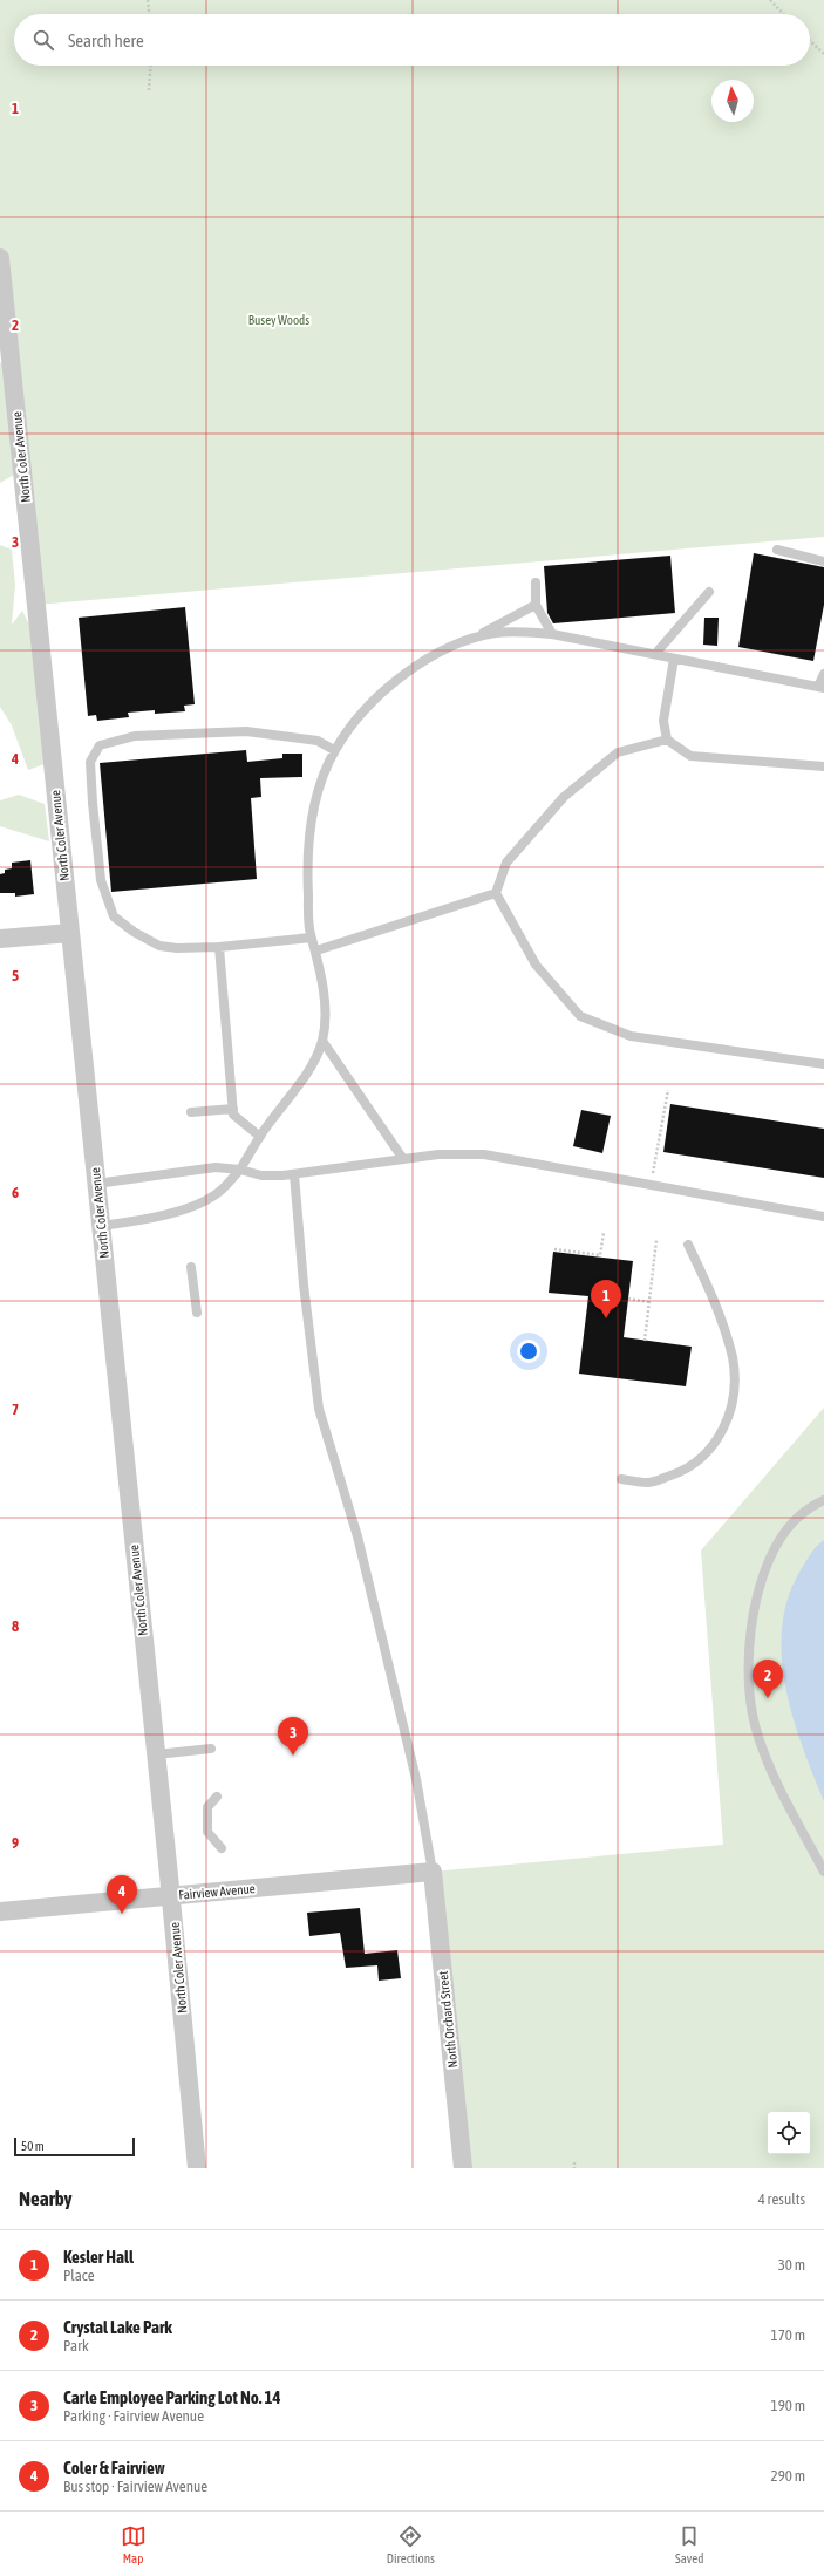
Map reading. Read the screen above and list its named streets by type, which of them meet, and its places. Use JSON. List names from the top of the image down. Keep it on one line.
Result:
{"streets":{"street":["North Coler Avenue","Fairview Avenue","North Orchard Street"]},"crossings":[["North Coler Avenue","Fairview Avenue"],["Fairview Avenue","North Orchard Street"]],"parks":["Busey Woods"],"scale_bar":"50 m","north":"top","page":{"search":"Search here","pins":["1","2","3","4"],"scale":"50 m","heading":["Nearby","4 results"],"list":[{"mark":"1","name":"Kesler Hall","note":"Place","value":"30 m"},{"mark":"2","name":"Crystal Lake Park","note":"Park","value":"170 m"},{"mark":"3","name":"Carle Employee Parking Lot No. 14","note":"Parking · Fairview Avenue","value":"190 m"},{"mark":"4","name":"Coler & Fairview","note":"Bus stop · Fairview Avenue","value":"290 m"}],"nav":["Map","Directions","Saved"]},"grid":{"rows":["1","2","3","4","5","6","7","8","9"]}}
